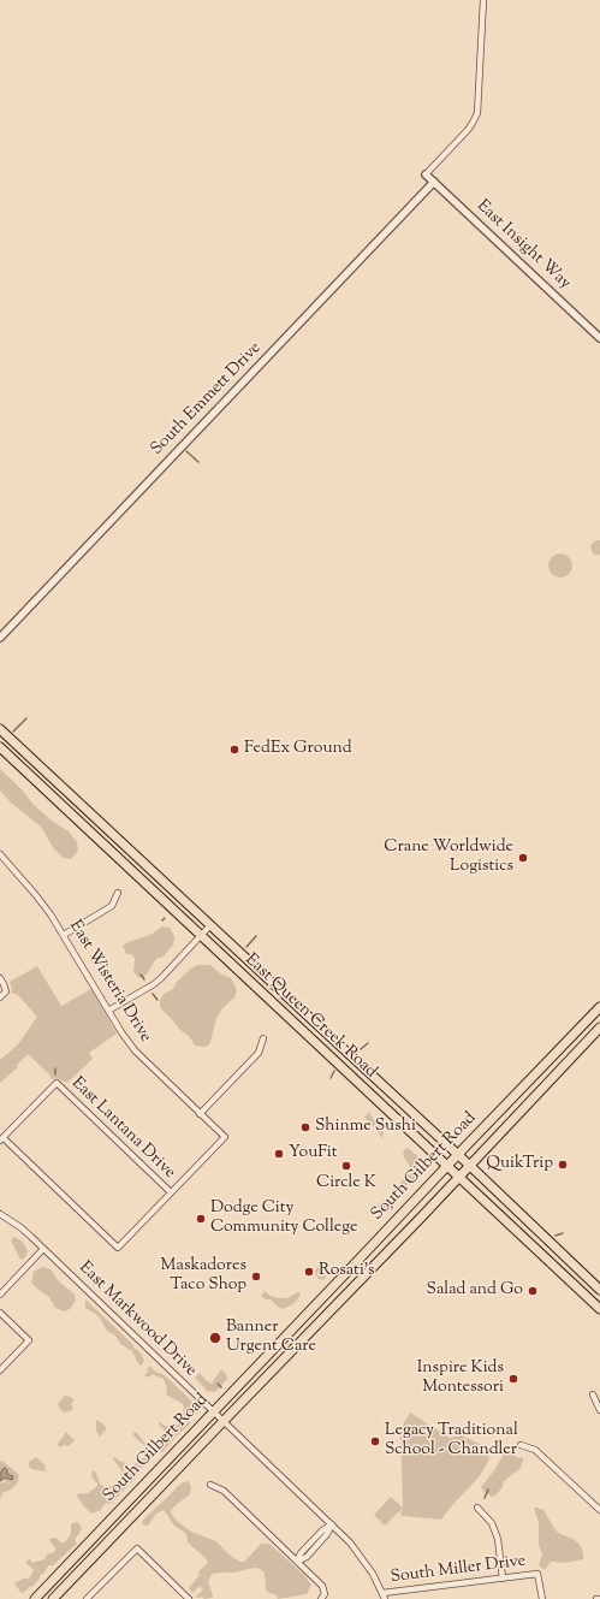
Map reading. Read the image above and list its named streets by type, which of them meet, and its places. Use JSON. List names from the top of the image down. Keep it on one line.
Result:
{"streets":{"main road":["East Queen Creek Road","South Gilbert Road"],"street":["East Insight Way","South Emmett Drive","East Wisteria Drive","East Lantana Drive","East Markwood Drive","South Miller Drive"]},"crossings":[["East Insight Way","South Emmett Drive"],["East Wisteria Drive","East Lantana Drive"],["East Queen Creek Road","South Gilbert Road"],["South Gilbert Road","East Markwood Drive"],["East Markwood Drive","South Miller Drive"]],"places":["FedEx Ground","Crane Worldwide Logistics","Shinme Sushi","YouFit","QuikTrip","Circle K","Dodge City Community College","Rosati's","Maskadores Taco Shop","Salad and Go","Banner Urgent Care","Inspire Kids Montessori","Legacy Traditional School - Chandler"]}
